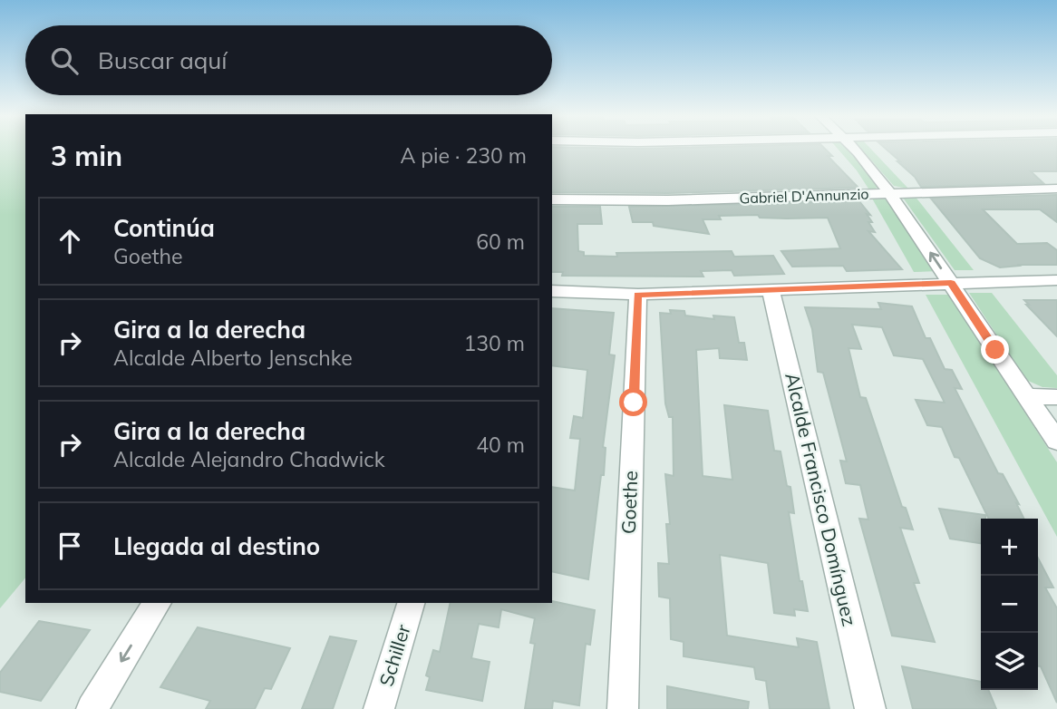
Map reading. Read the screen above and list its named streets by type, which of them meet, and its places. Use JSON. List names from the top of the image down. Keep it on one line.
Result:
{"streets":{"street":["Gabriel D'Annunzio","Alcalde Francisco Domínguez","Goethe","Schiller"]},"page":{"search":"Buscar aquí","heading":["3 min","A pie · 230 m"],"list":[["Continúa","Goethe","60 m"],["Gira a la derecha","Alcalde Alberto Jenschke","130 m"],["Gira a la derecha","Alcalde Alejandro Chadwick","40 m"],"Llegada al destino"],"map_buttons":["+","−"]}}
